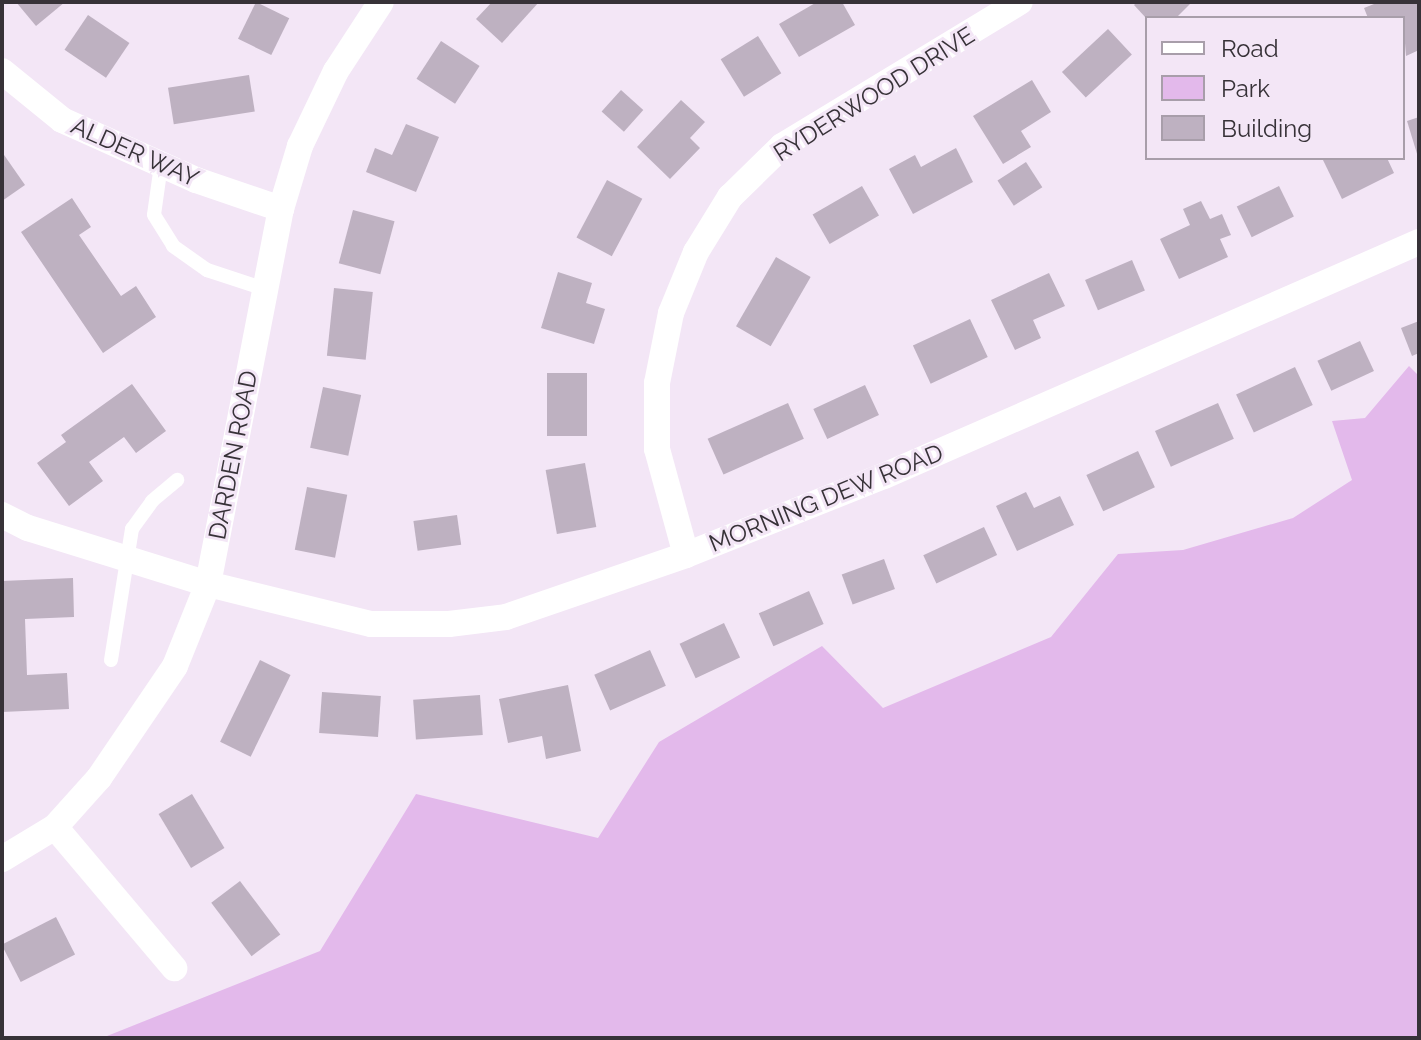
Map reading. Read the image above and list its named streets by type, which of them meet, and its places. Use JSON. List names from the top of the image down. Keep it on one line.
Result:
{"streets":{"street":["RYDERWOOD DRIVE","ALDER WAY","DARDEN ROAD","MORNING DEW ROAD"]},"crossings":[["RYDERWOOD DRIVE","MORNING DEW ROAD"],["ALDER WAY","DARDEN ROAD"],["DARDEN ROAD","MORNING DEW ROAD"]],"legend":["Road","Park","Building"]}
